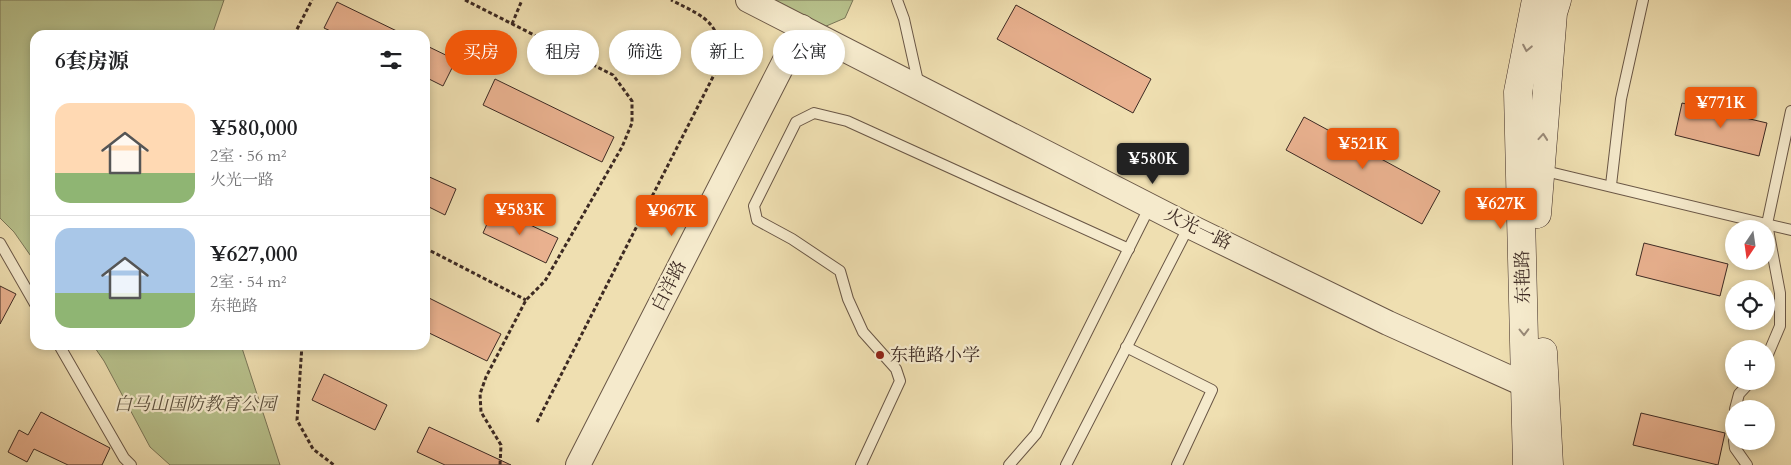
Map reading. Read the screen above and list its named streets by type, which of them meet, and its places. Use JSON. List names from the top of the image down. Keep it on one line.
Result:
{"streets":{"main road":["东艳路"],"street":["火光一路","白洋路"]},"crossings":[["火光一路","东艳路"],["火光一路","白洋路"]],"parks":["白马山国防教育公园"],"places":["东艳路小学"],"north":"bottom","page":{"chip":["买房","租房","筛选","新上","公寓"],"heading":"6套房源","price":["¥771K","¥521K","¥580K","¥627K","¥583K","¥967K"],"list":[{"name":"¥580,000","note":"2室 · 56 m² · 火光一路"},{"name":"¥627,000","note":"2室 · 54 m² · 东艳路"}],"map_buttons":["+","−"]}}
